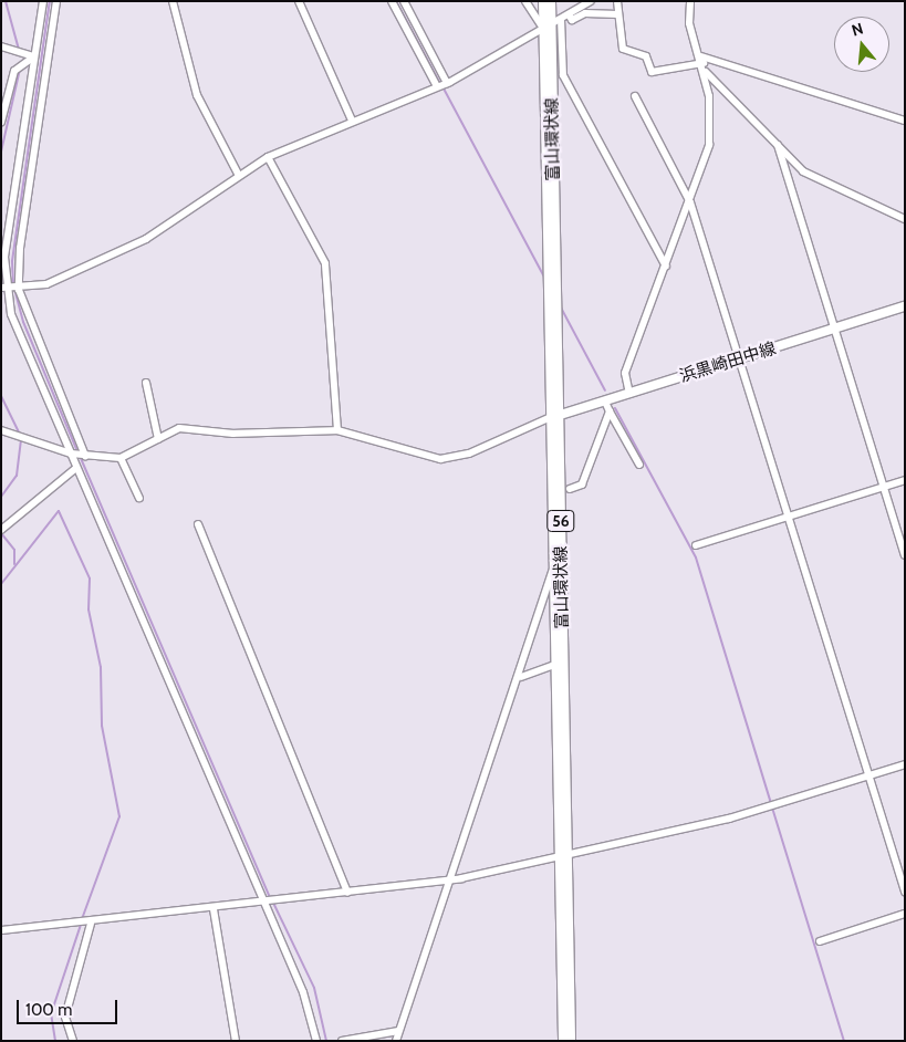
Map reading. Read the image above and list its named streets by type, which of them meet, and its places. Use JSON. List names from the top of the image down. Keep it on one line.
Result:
{"streets":{"main road":["富山環状線","浜黒崎田中線","56"]},"crossings":[["富山環状線","浜黒崎田中線"]],"scale_bar":"100 m","north":"top"}
